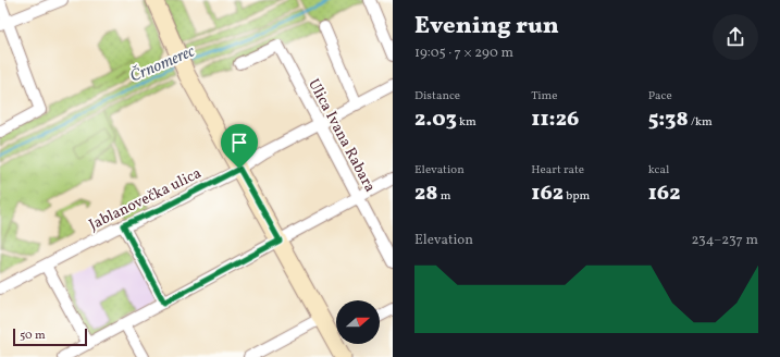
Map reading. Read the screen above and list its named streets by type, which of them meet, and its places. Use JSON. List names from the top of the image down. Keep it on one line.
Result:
{"streets":{"street":["Ulica Ivana Rabara","Jablanovečka ulica"]},"crossings":[["Ulica Ivana Rabara","Jablanovečka ulica"]],"water":["Črnomerec"],"scale_bar":"50 m","north":"right","page":{"heading":["Evening run","19:05 · 7 × 290 m"],"stats":[["Distance","2.03 km"],["Time","11:26"],["Pace","5:38 /km"],["Elevation","28 m"],["Heart rate","162 bpm"],["kcal","162"]],"chart":["Elevation","234–237 m"],"scale":"50 m"}}
